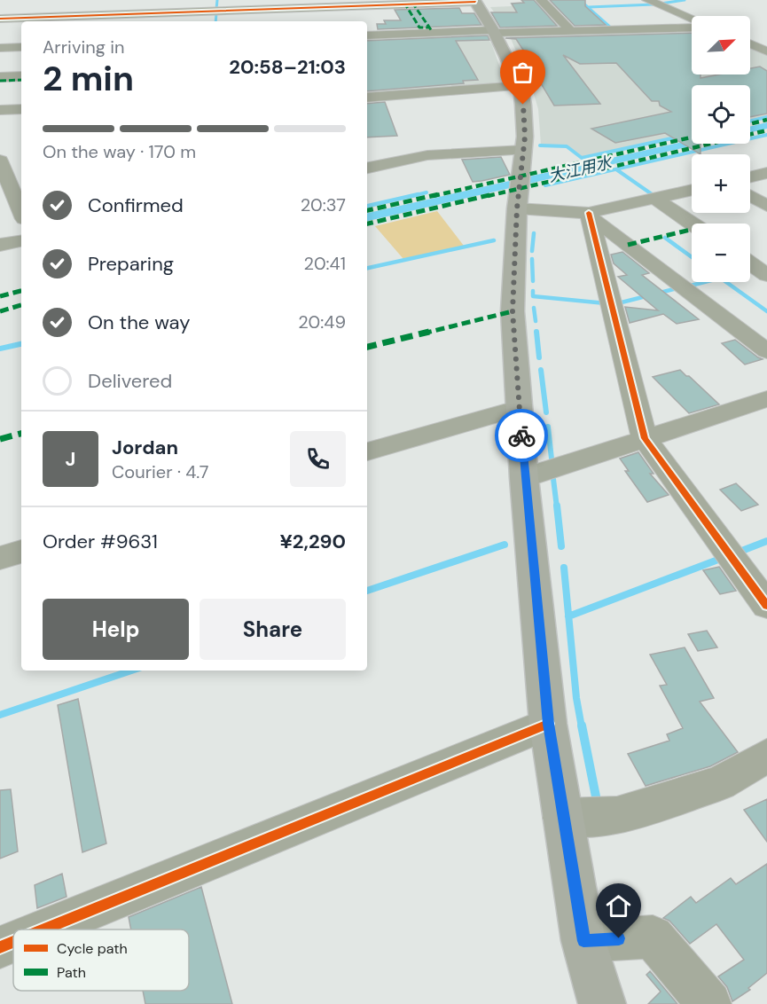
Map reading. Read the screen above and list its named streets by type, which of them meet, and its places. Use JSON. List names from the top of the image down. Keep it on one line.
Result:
{"water":["大江用水"],"legend":["Cycle path","Path"],"north":"top right","page":{"map_buttons":["+","−"],"heading":["2 min","Arriving in","20:58–21:03"],"panel":["Jordan","Courier · 4.7","Order #9631","¥2,290"],"bar":"On the way · 170 m","list":[["Confirmed","20:37"],["Preparing","20:41"],["On the way","20:49"],"Delivered"],"round":"J","buttons":["Help","Share"]}}
